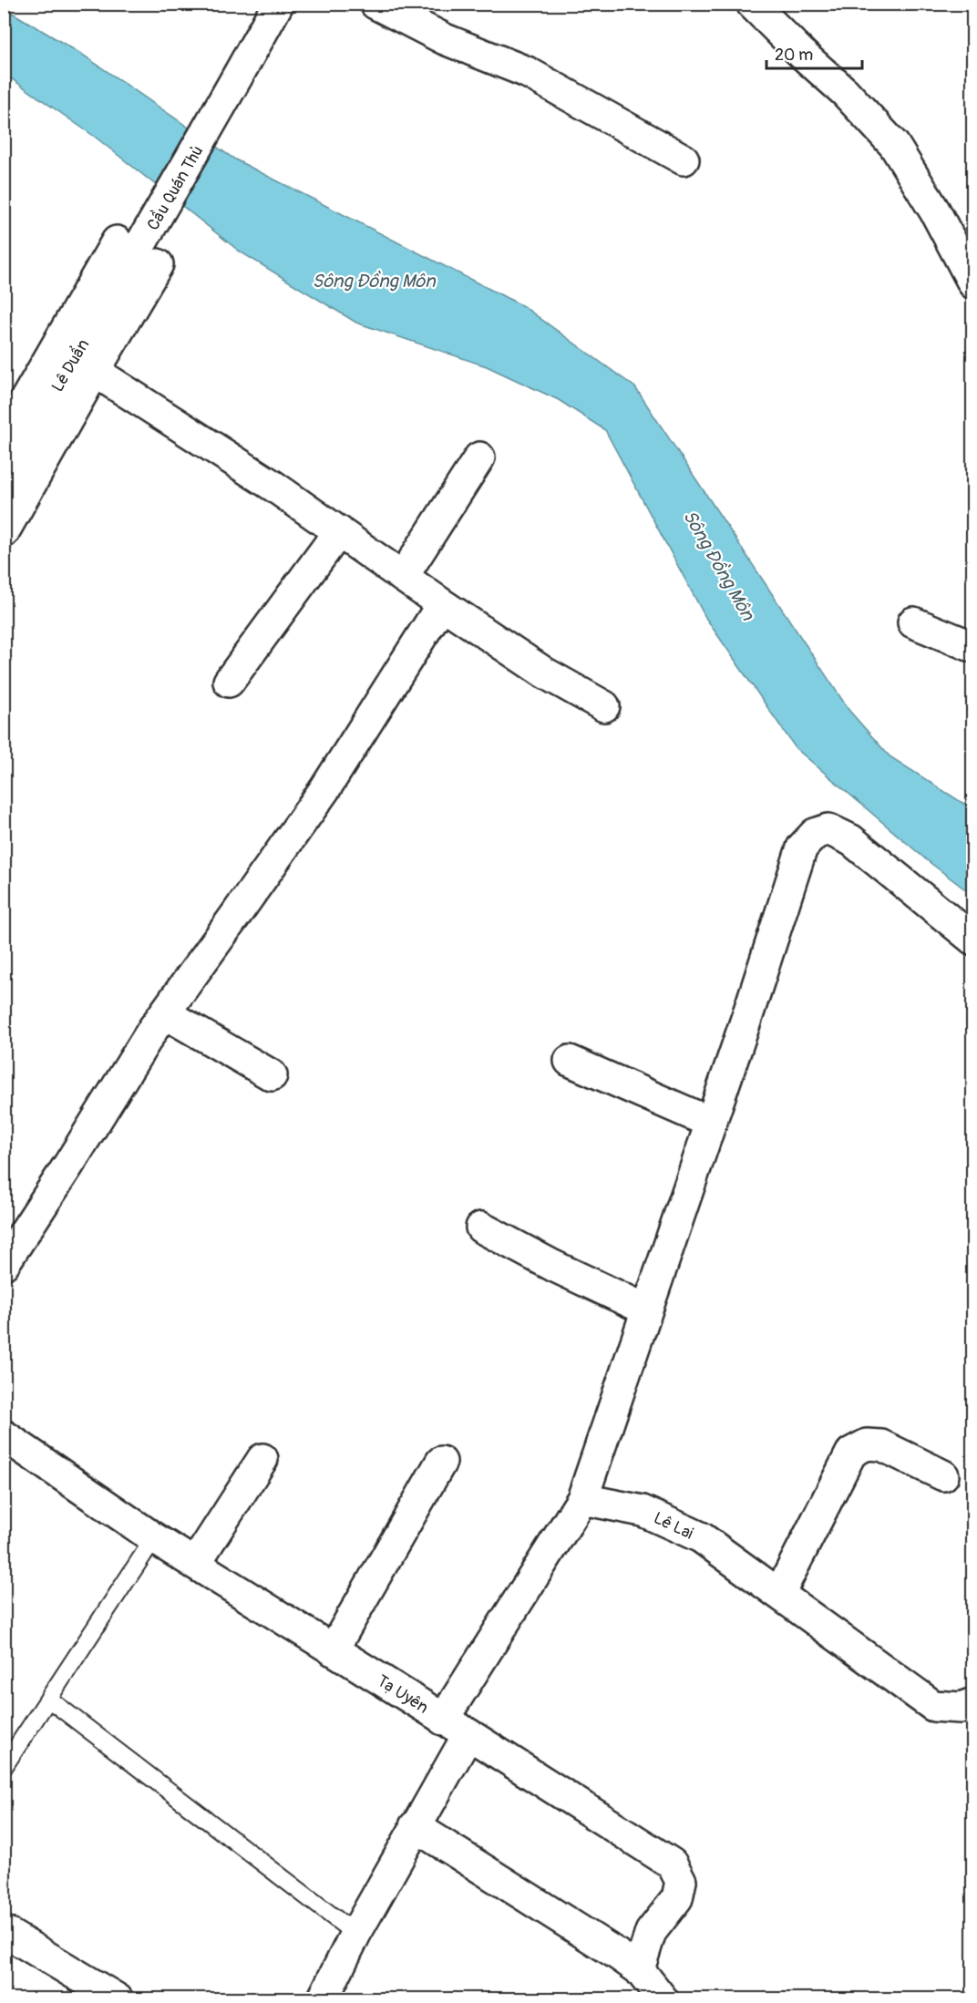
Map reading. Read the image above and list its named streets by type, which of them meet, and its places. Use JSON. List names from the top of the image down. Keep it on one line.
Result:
{"streets":{"street":["Cầu Quán Thủ","Lê Duẩn","Lê Lai","Tạ Uyên"]},"crossings":[["Cầu Quán Thủ","Lê Duẩn"]],"water":["Sông Đồng Môn"],"scale_bar":"20 m"}
